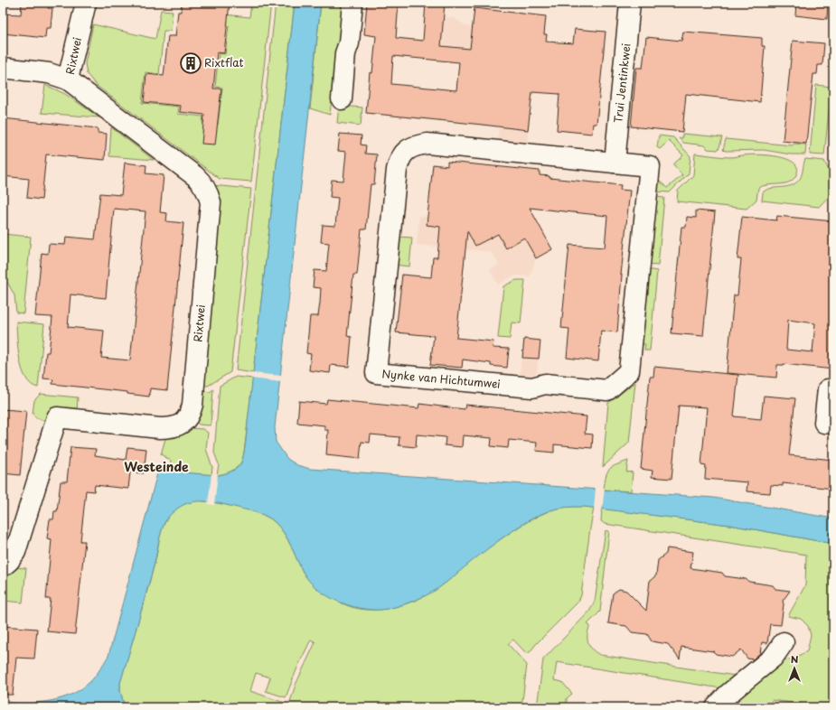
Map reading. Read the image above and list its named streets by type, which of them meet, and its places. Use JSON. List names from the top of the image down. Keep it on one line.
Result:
{"streets":{"street":["Rixtwei","Trui Jentinkwei","Nynke van Hichtumwei"]},"crossings":[["Trui Jentinkwei","Nynke van Hichtumwei"]],"districts":["Westeinde"],"places":{"building":["Rixtflat"]},"north":"top"}
